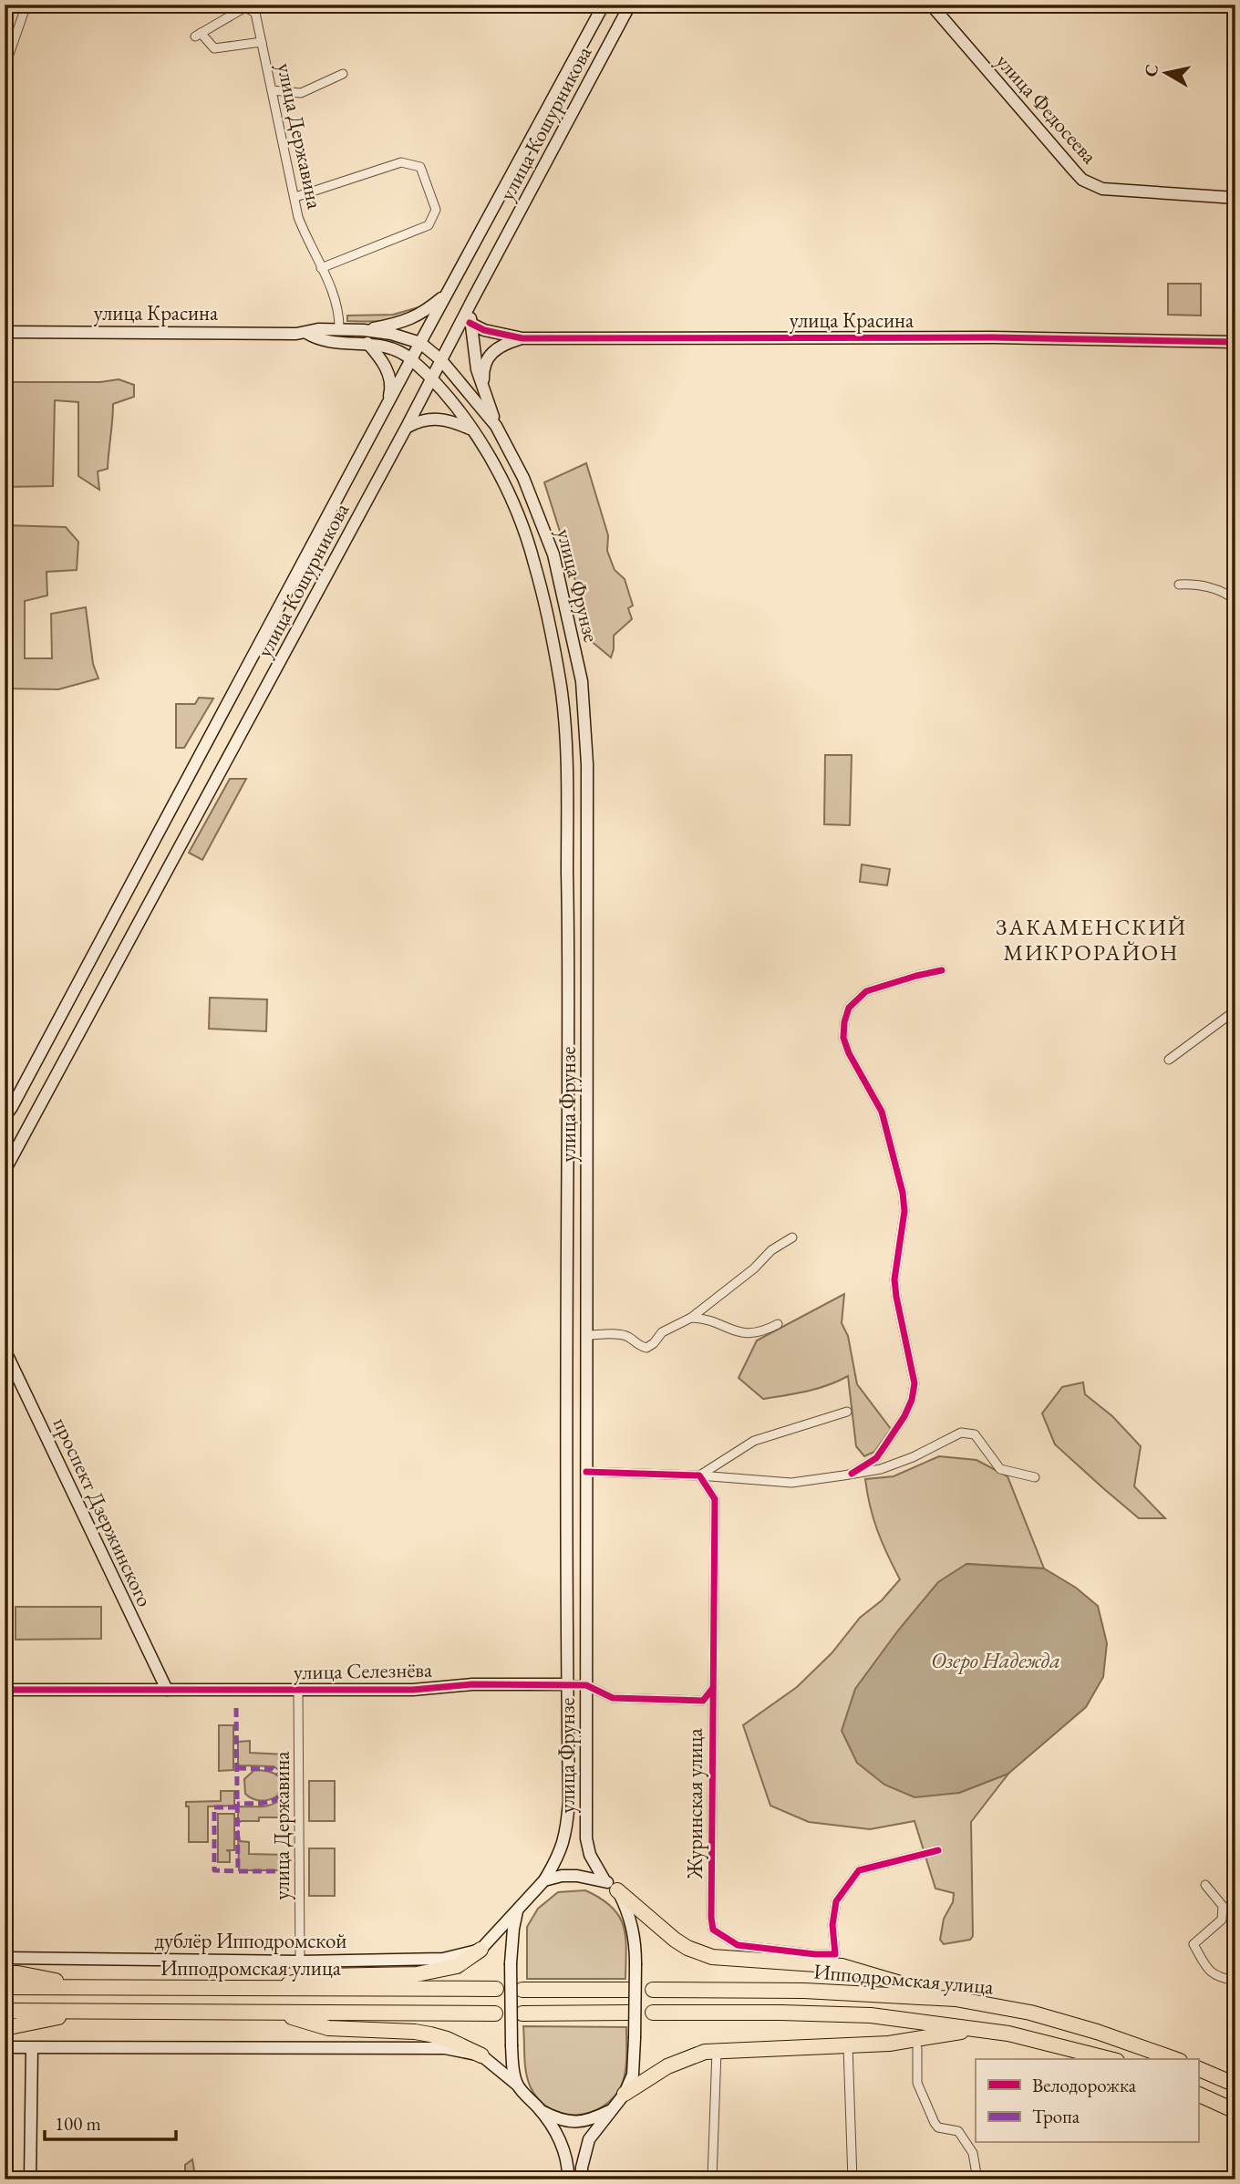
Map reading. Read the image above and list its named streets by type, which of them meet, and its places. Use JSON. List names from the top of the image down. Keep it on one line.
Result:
{"streets":{"highway":["Ипподромская улица"],"main road":["улица Федосеева","улица Кошурникова","улица Красина","улица Фрунзе","проспект Дзержинского","улица Селезнёва","дублёр Ипподромской"],"street":["улица Державина","Журинская улица"]},"crossings":[["улица Кошурникова","улица Красина"],["улица Кошурникова","улица Фрунзе"],["улица Державина","улица Красина"],["улица Державина","улица Селезнёва"],["улица Державина","дублёр Ипподромской"],["улица Красина","улица Фрунзе"],["улица Фрунзе","улица Селезнёва"],["проспект Дзержинского","улица Селезнёва"],["улица Селезнёва","Журинская улица"]],"districts":["ЗАКАМЕНСКИЙ МИКРОРАЙОН"],"water":["Озеро Надежда"],"legend":["Велодорожка","Тропа"],"scale_bar":"100 m","north":"left"}
